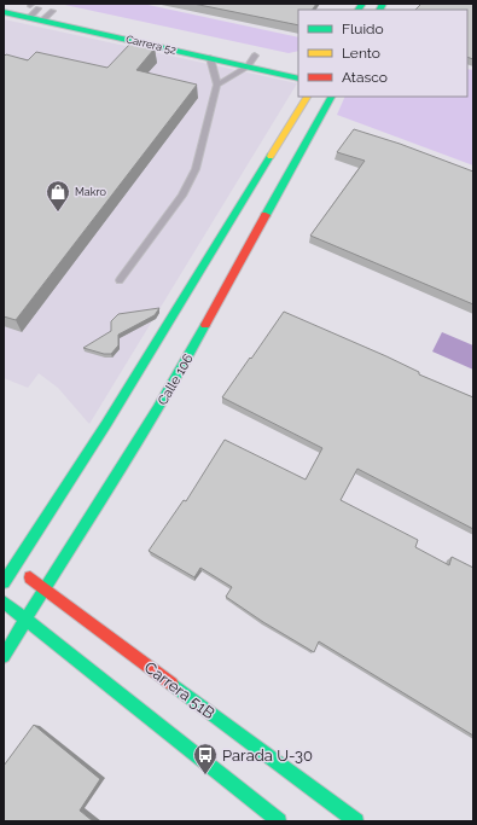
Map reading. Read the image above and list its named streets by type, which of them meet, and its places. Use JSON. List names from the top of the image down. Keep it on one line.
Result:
{"streets":{"street":["Carrera 52","Calle 106","Carrera 51B"]},"crossings":[["Calle 106","Carrera 51B"]],"places":{"shop":["Makro"],"bus stop":["Parada U-30"]},"legend":["Fluido","Lento","Atasco"]}
